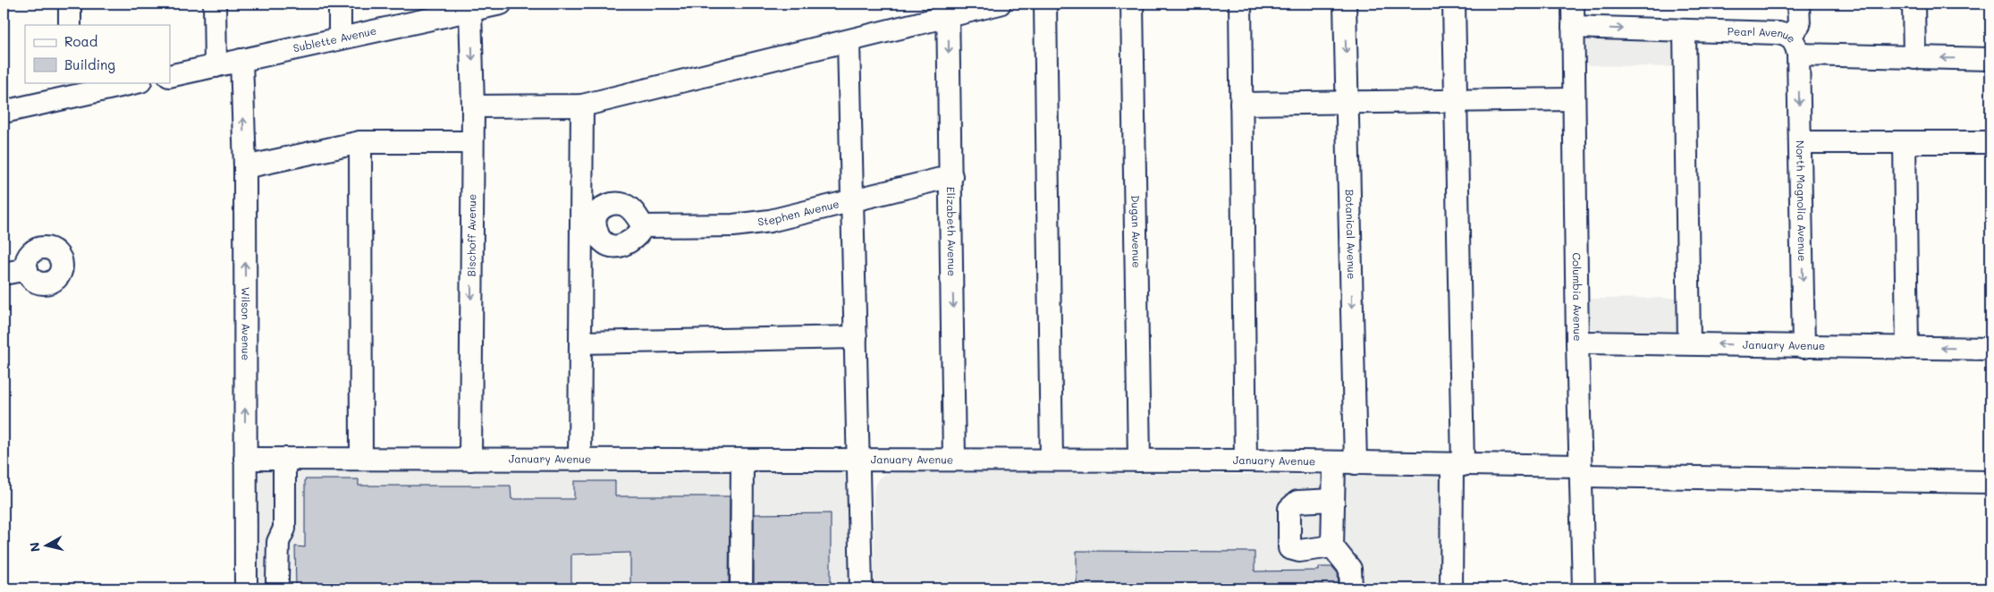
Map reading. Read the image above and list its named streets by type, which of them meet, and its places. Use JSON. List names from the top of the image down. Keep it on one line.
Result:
{"streets":{"street":["Pearl Avenue","Sublette Avenue","North Magnolia Avenue","Stephen Avenue","Elizabeth Avenue","Dugan Avenue","Botanical Avenue","Bischoff Avenue","Columbia Avenue","Wilson Avenue","January Avenue"]},"crossings":[["Pearl Avenue","North Magnolia Avenue"],["Pearl Avenue","Columbia Avenue"],["Sublette Avenue","Bischoff Avenue"],["Sublette Avenue","Wilson Avenue"],["North Magnolia Avenue","January Avenue"],["Stephen Avenue","Elizabeth Avenue"],["Elizabeth Avenue","January Avenue"],["Dugan Avenue","January Avenue"],["Botanical Avenue","January Avenue"],["Bischoff Avenue","January Avenue"],["Columbia Avenue","January Avenue"],["Wilson Avenue","January Avenue"]],"legend":["Road","Building"],"north":"left"}
